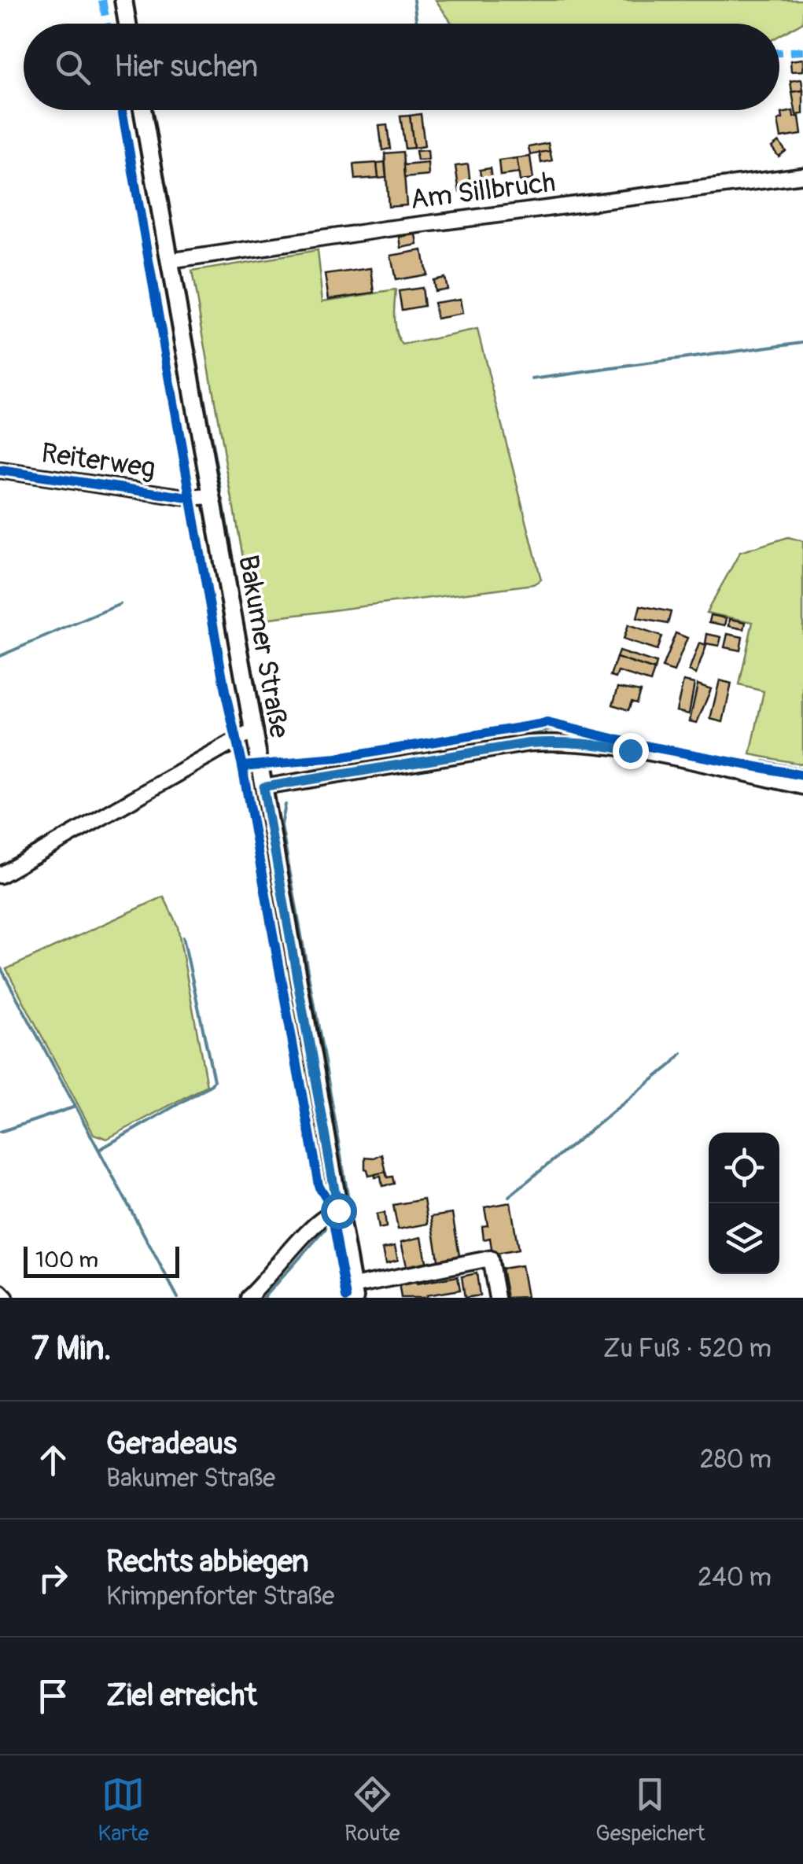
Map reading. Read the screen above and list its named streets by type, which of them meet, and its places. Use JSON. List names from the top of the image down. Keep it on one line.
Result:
{"streets":{"main road":["Bakumer Straße"],"street":["Am Sillbruch","Reiterweg"]},"crossings":[["Am Sillbruch","Bakumer Straße"],["Reiterweg","Bakumer Straße"]],"scale_bar":"100 m","page":{"search":"Hier suchen","scale":"100 m","heading":["7 Min.","Zu Fuß · 520 m"],"list":[["Geradeaus","Bakumer Straße","280 m"],["Rechts abbiegen","Krimpenforter Straße","240 m"],"Ziel erreicht"],"nav":["Karte","Route","Gespeichert"]}}
